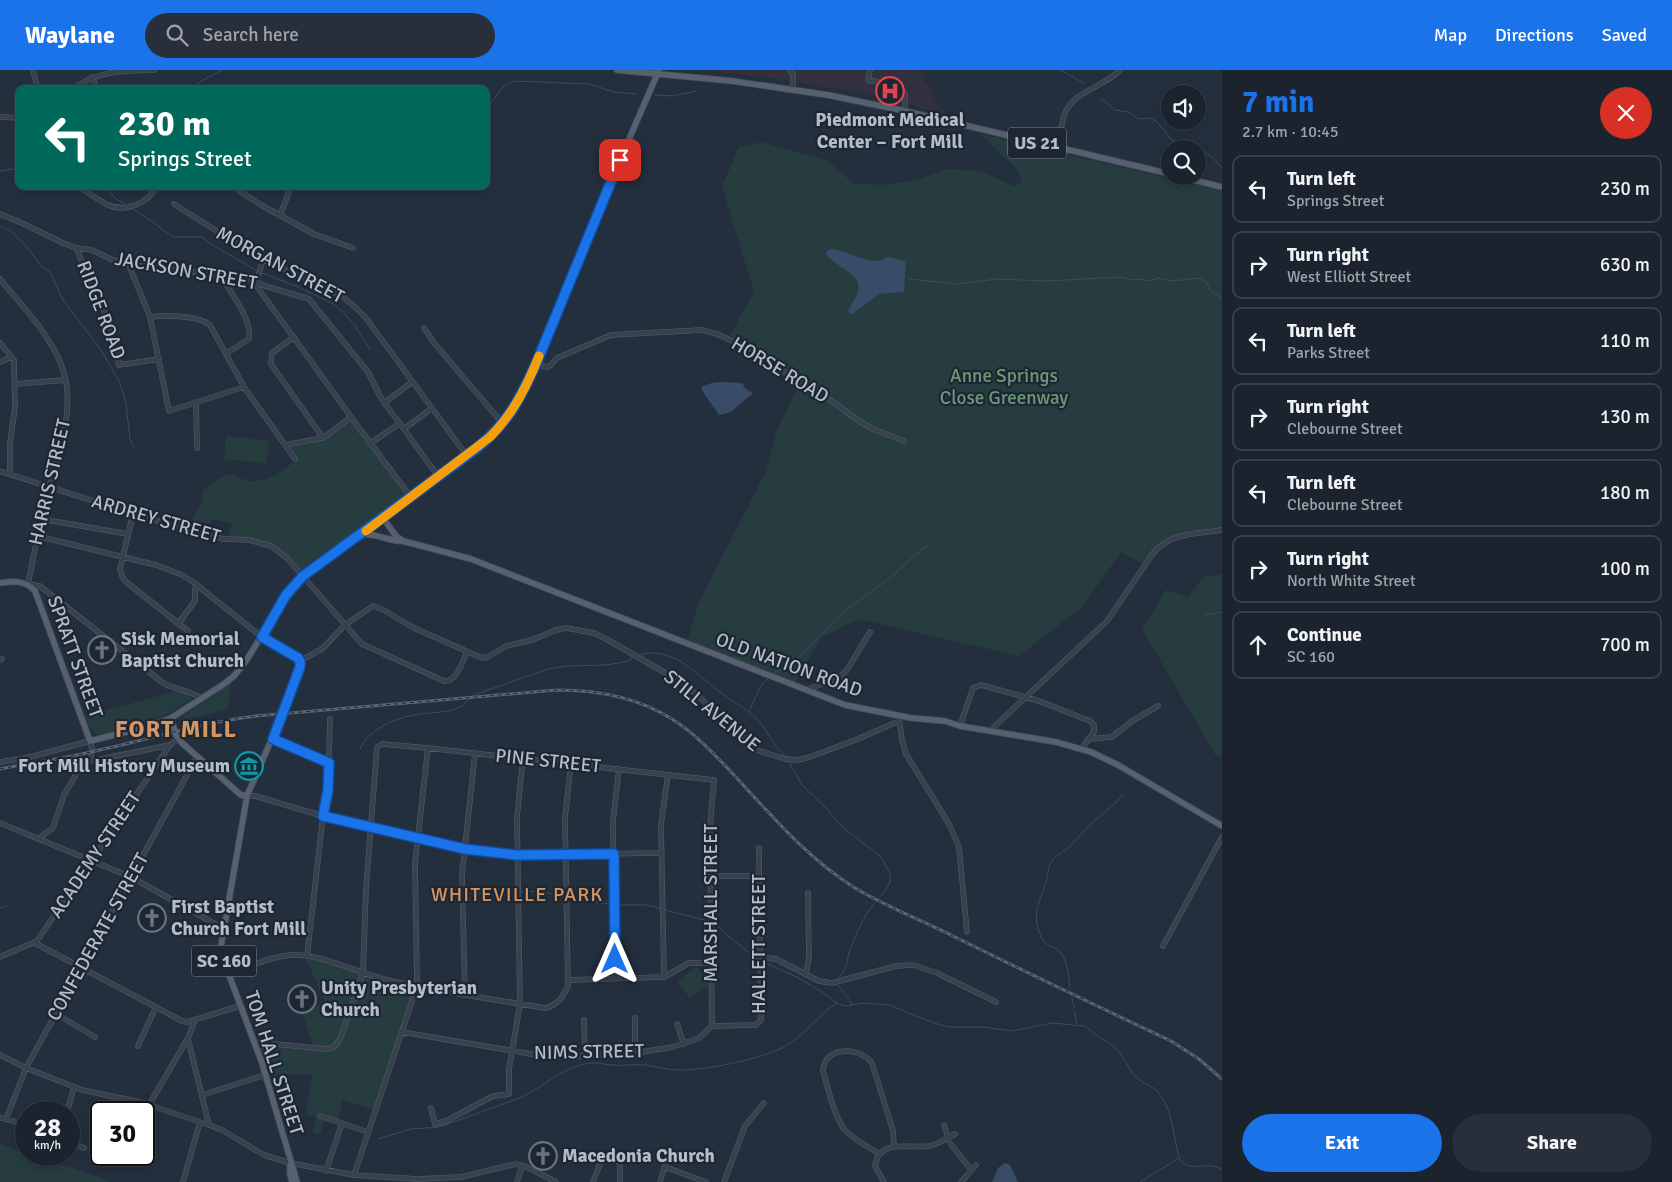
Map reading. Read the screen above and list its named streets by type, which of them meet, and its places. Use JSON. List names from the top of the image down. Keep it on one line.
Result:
{"streets":{"main road":["US 21","SPRATT STREET","OLD NATION ROAD","SC 160","TOM HALL STREET"],"street":["MORGAN STREET","JACKSON STREET","RIDGE ROAD","HORSE ROAD","HARRIS STREET","ARDREY STREET","STILL AVENUE","PINE STREET","ACADEMY STREET","MARSHALL STREET","CONFEDERATE STREET","HALLETT STREET","NIMS STREET"]},"crossings":[["JACKSON STREET","RIDGE ROAD"],["HARRIS STREET","ARDREY STREET"],["HARRIS STREET","SPRATT STREET"],["ARDREY STREET","STILL AVENUE"],["OLD NATION ROAD","STILL AVENUE"],["PINE STREET","MARSHALL STREET"],["MARSHALL STREET","HALLETT STREET"],["MARSHALL STREET","NIMS STREET"],["HALLETT STREET","NIMS STREET"]],"districts":["FORT MILL","WHITEVILLE PARK"],"parks":["Anne Springs Close Greenway"],"places":{"hospital":["Piedmont Medical Center – Fort Mill"],"church":["Sisk Memorial Baptist Church","First Baptist Church Fort Mill","Unity Presbyterian Church","Macedonia Church"],"museum":["Fort Mill History Museum"]},"page":{"header":"Waylane","search":"Search here","nav":["Map","Directions","Saved"],"heading":["7 min","2.7 km · 10:45"],"turn":["230 m","Springs Street"],"list":[{"name":"Turn left","note":"Springs Street","value":"230 m"},{"name":"Turn right","note":"West Elliott Street","value":"630 m"},{"name":"Turn left","note":"Parks Street","value":"110 m"},{"name":"Turn right","note":"Clebourne Street","value":"130 m"},{"name":"Turn left","note":"Clebourne Street","value":"180 m"},{"name":"Turn right","note":"North White Street","value":"100 m"},{"name":"Continue","note":"SC 160","value":"700 m"}],"speed":"28 km/h","limit":"30","buttons":["Exit","Share"]}}
